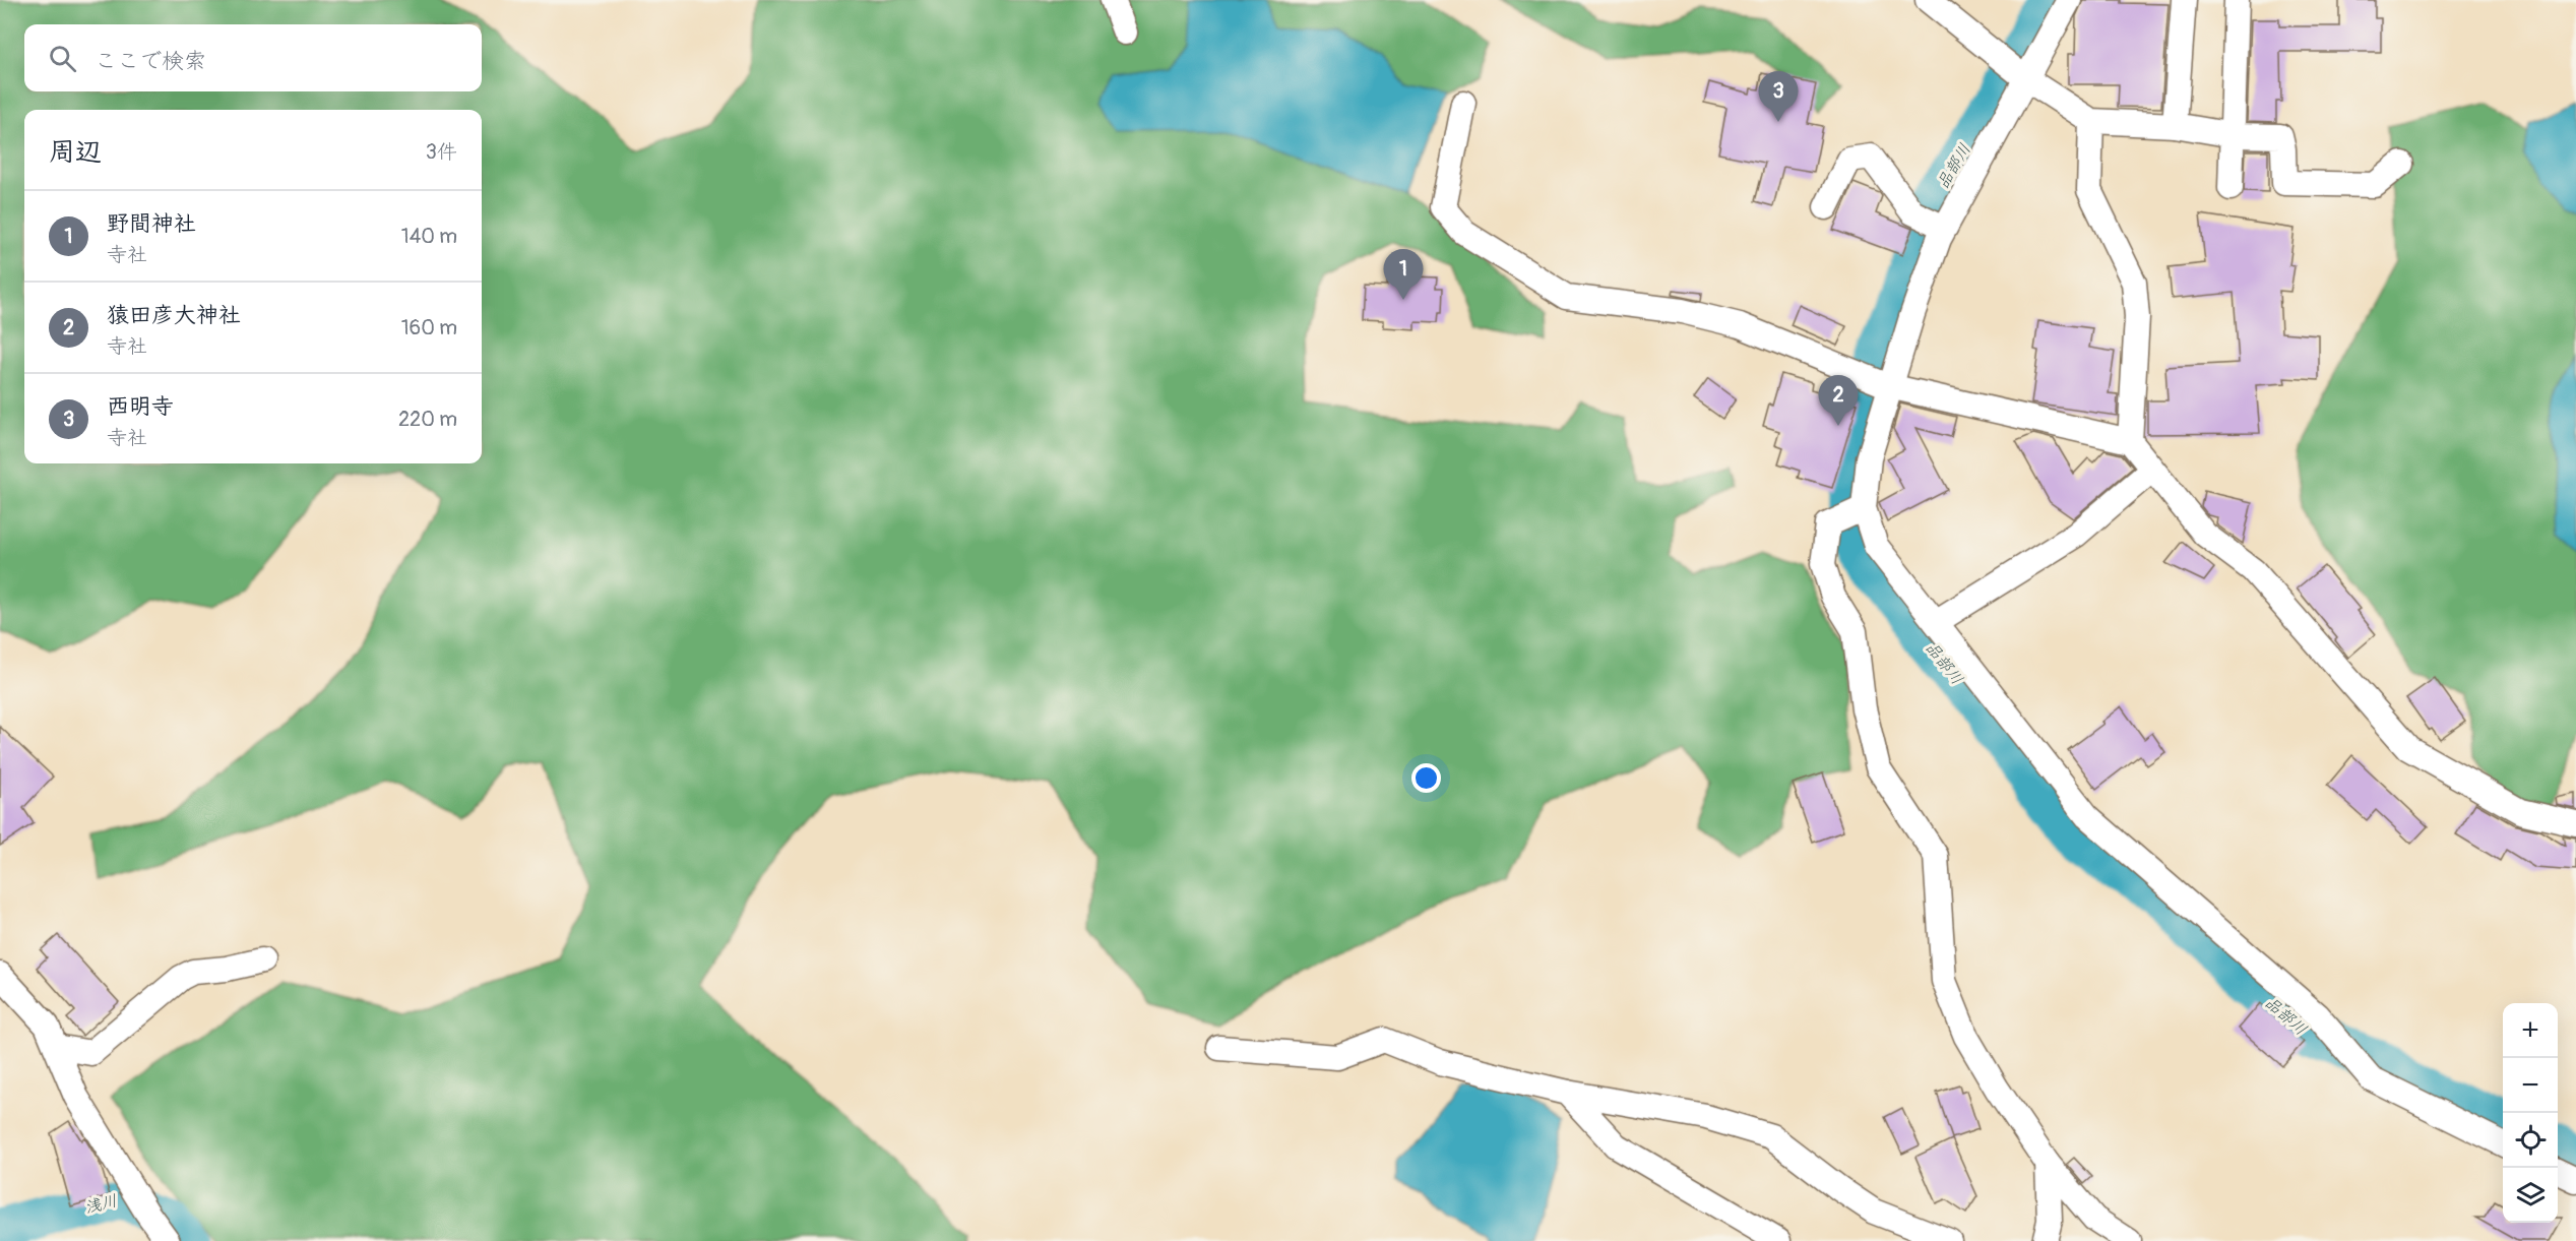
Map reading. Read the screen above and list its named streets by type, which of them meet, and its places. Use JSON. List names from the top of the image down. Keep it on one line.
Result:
{"water":["品部川","浅川"],"page":{"search":"ここで検索","pins":["3","1","2"],"heading":["周辺","3件"],"list":[{"mark":"1","name":"野間神社","note":"寺社","value":"140 m"},{"mark":"2","name":"猿田彦大神社","note":"寺社","value":"160 m"},{"mark":"3","name":"西明寺","note":"寺社","value":"220 m"}],"map_buttons":["+","−"]}}
